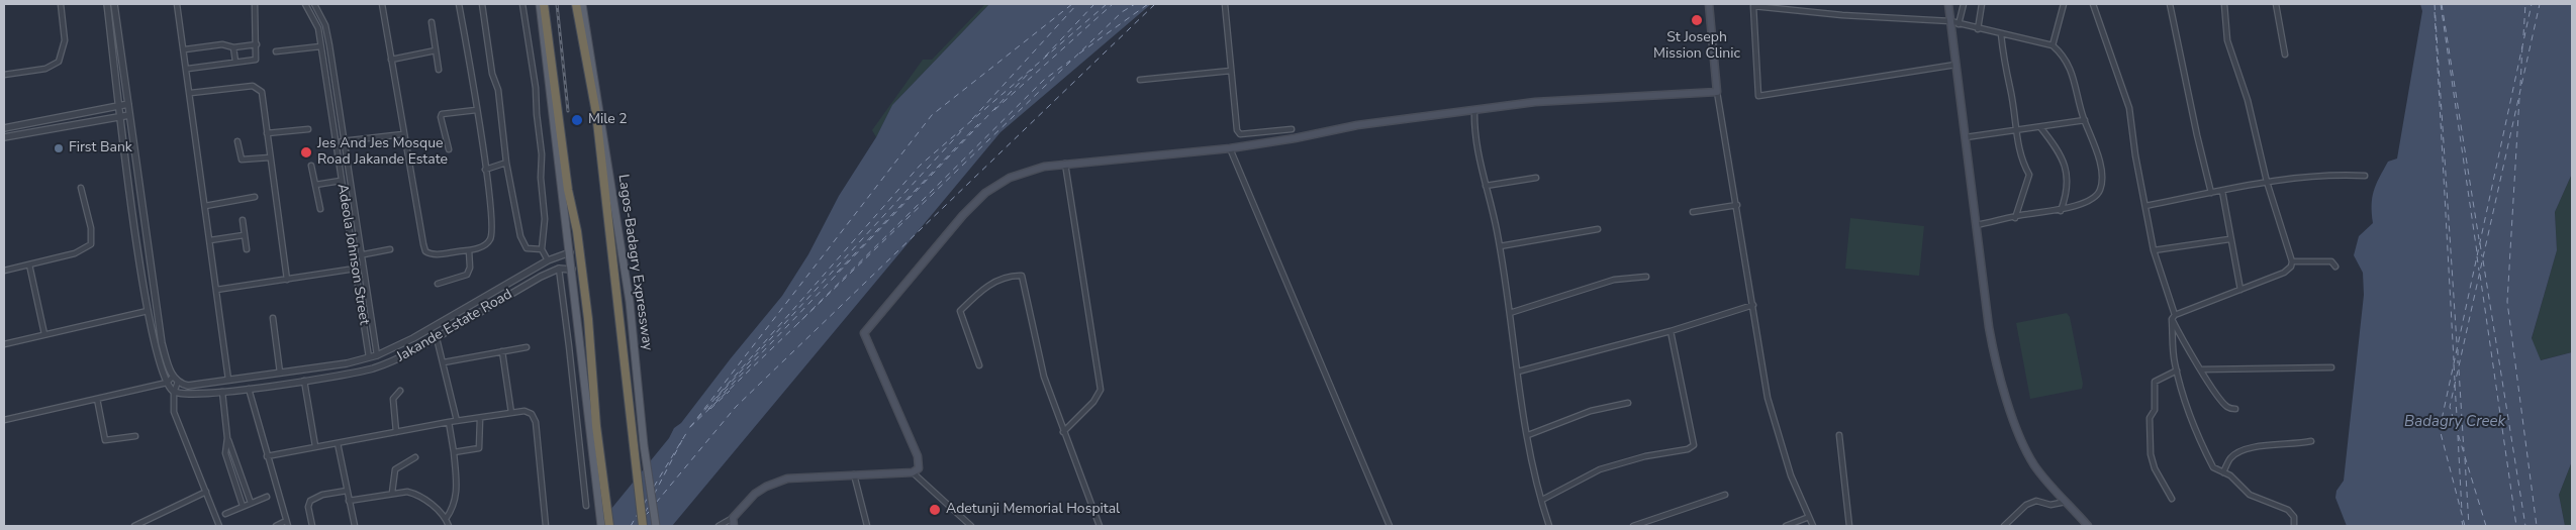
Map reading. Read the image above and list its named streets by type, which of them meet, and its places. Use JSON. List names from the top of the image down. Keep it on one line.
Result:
{"streets":{"highway":["Lagos-Badagry Expressway"],"street":["Adeola Johnson Street","Jakande Estate Road"]},"water":["Badagry Creek"],"places":["St Joseph Mission Clinic","Mile 2","First Bank","Jes And Jes Mosque Road Jakande Estate","Adetunji Memorial Hospital"]}
